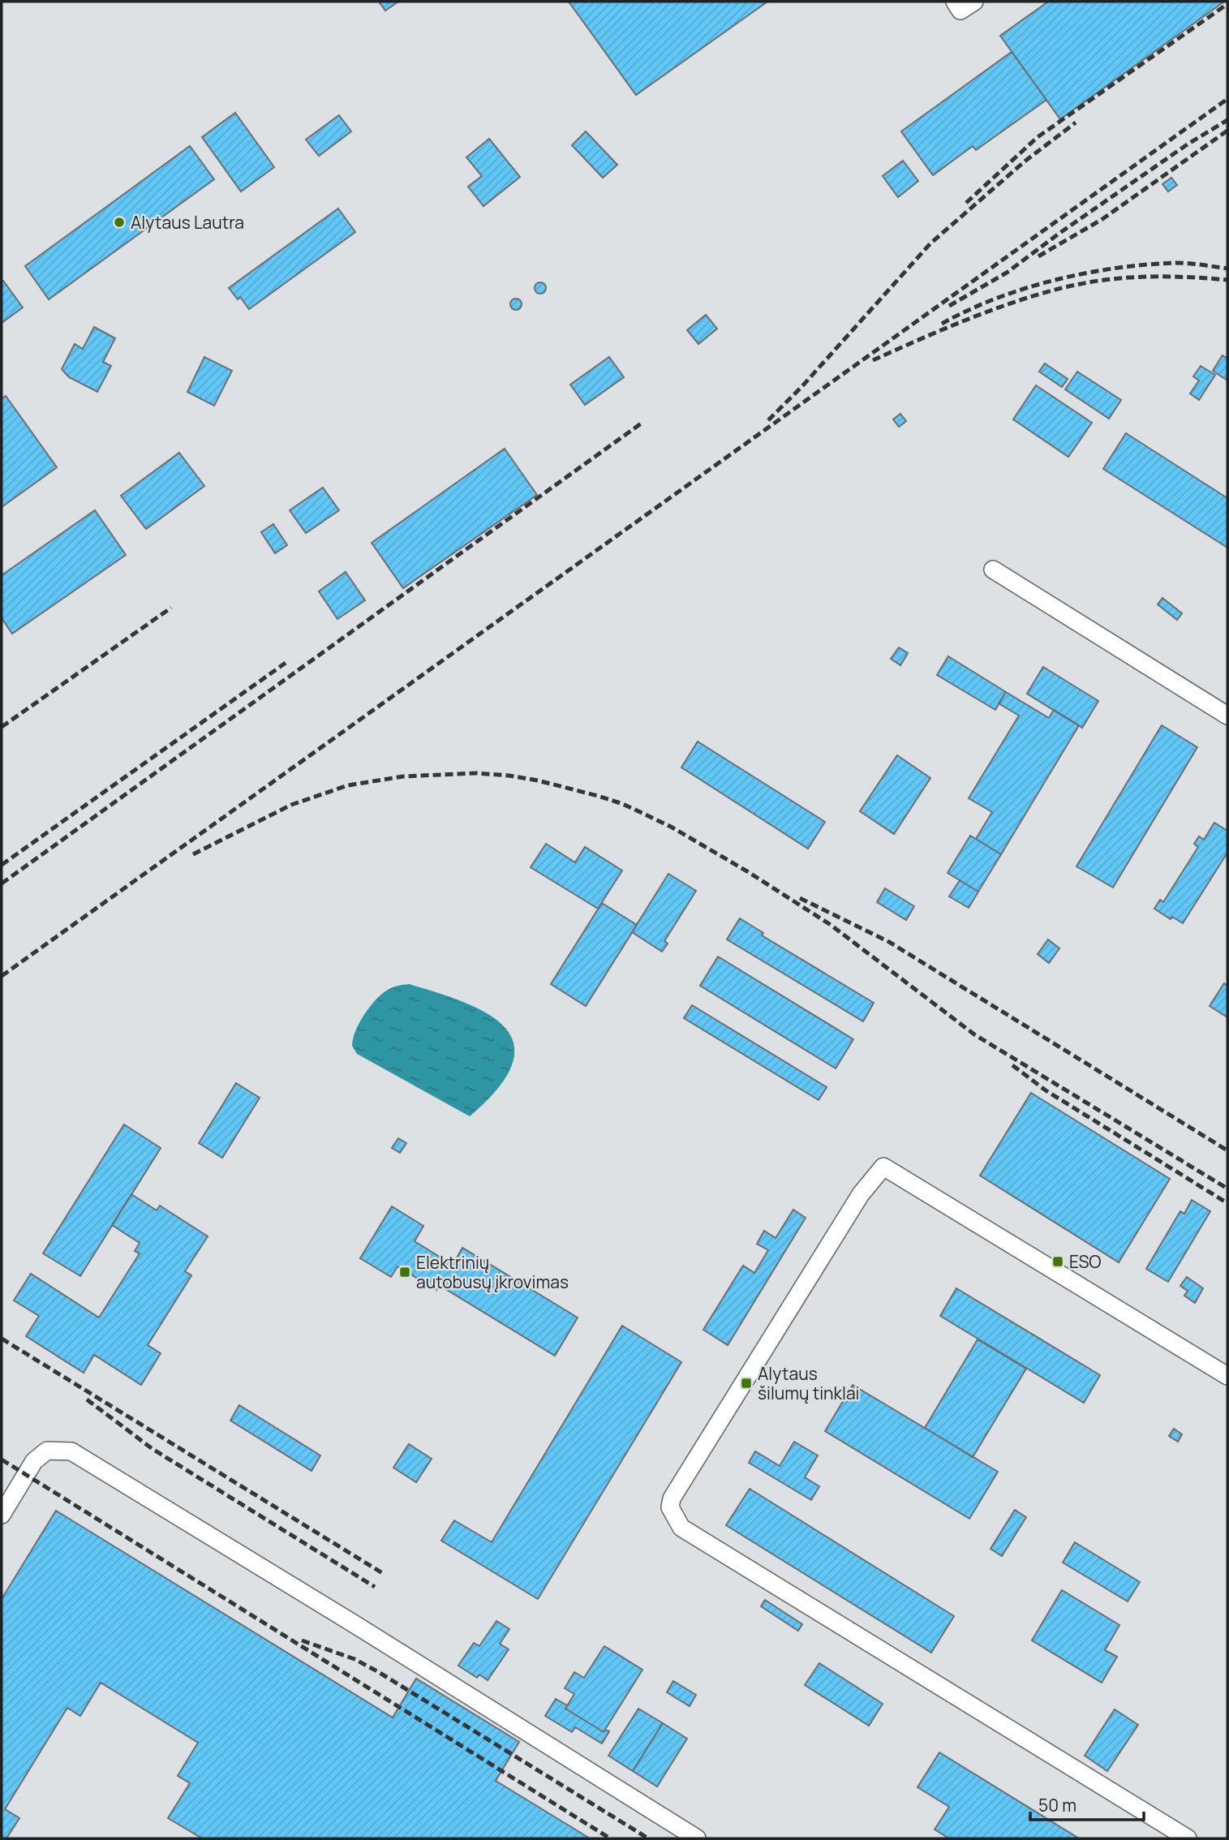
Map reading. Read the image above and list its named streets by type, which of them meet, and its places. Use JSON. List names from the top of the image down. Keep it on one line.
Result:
{"places":{"other":["Alytaus Lautra"],"transit":["ESO","Elektrinių autobusų įkrovimas","Alytaus šilumų tinklai"]},"scale_bar":"50 m"}
